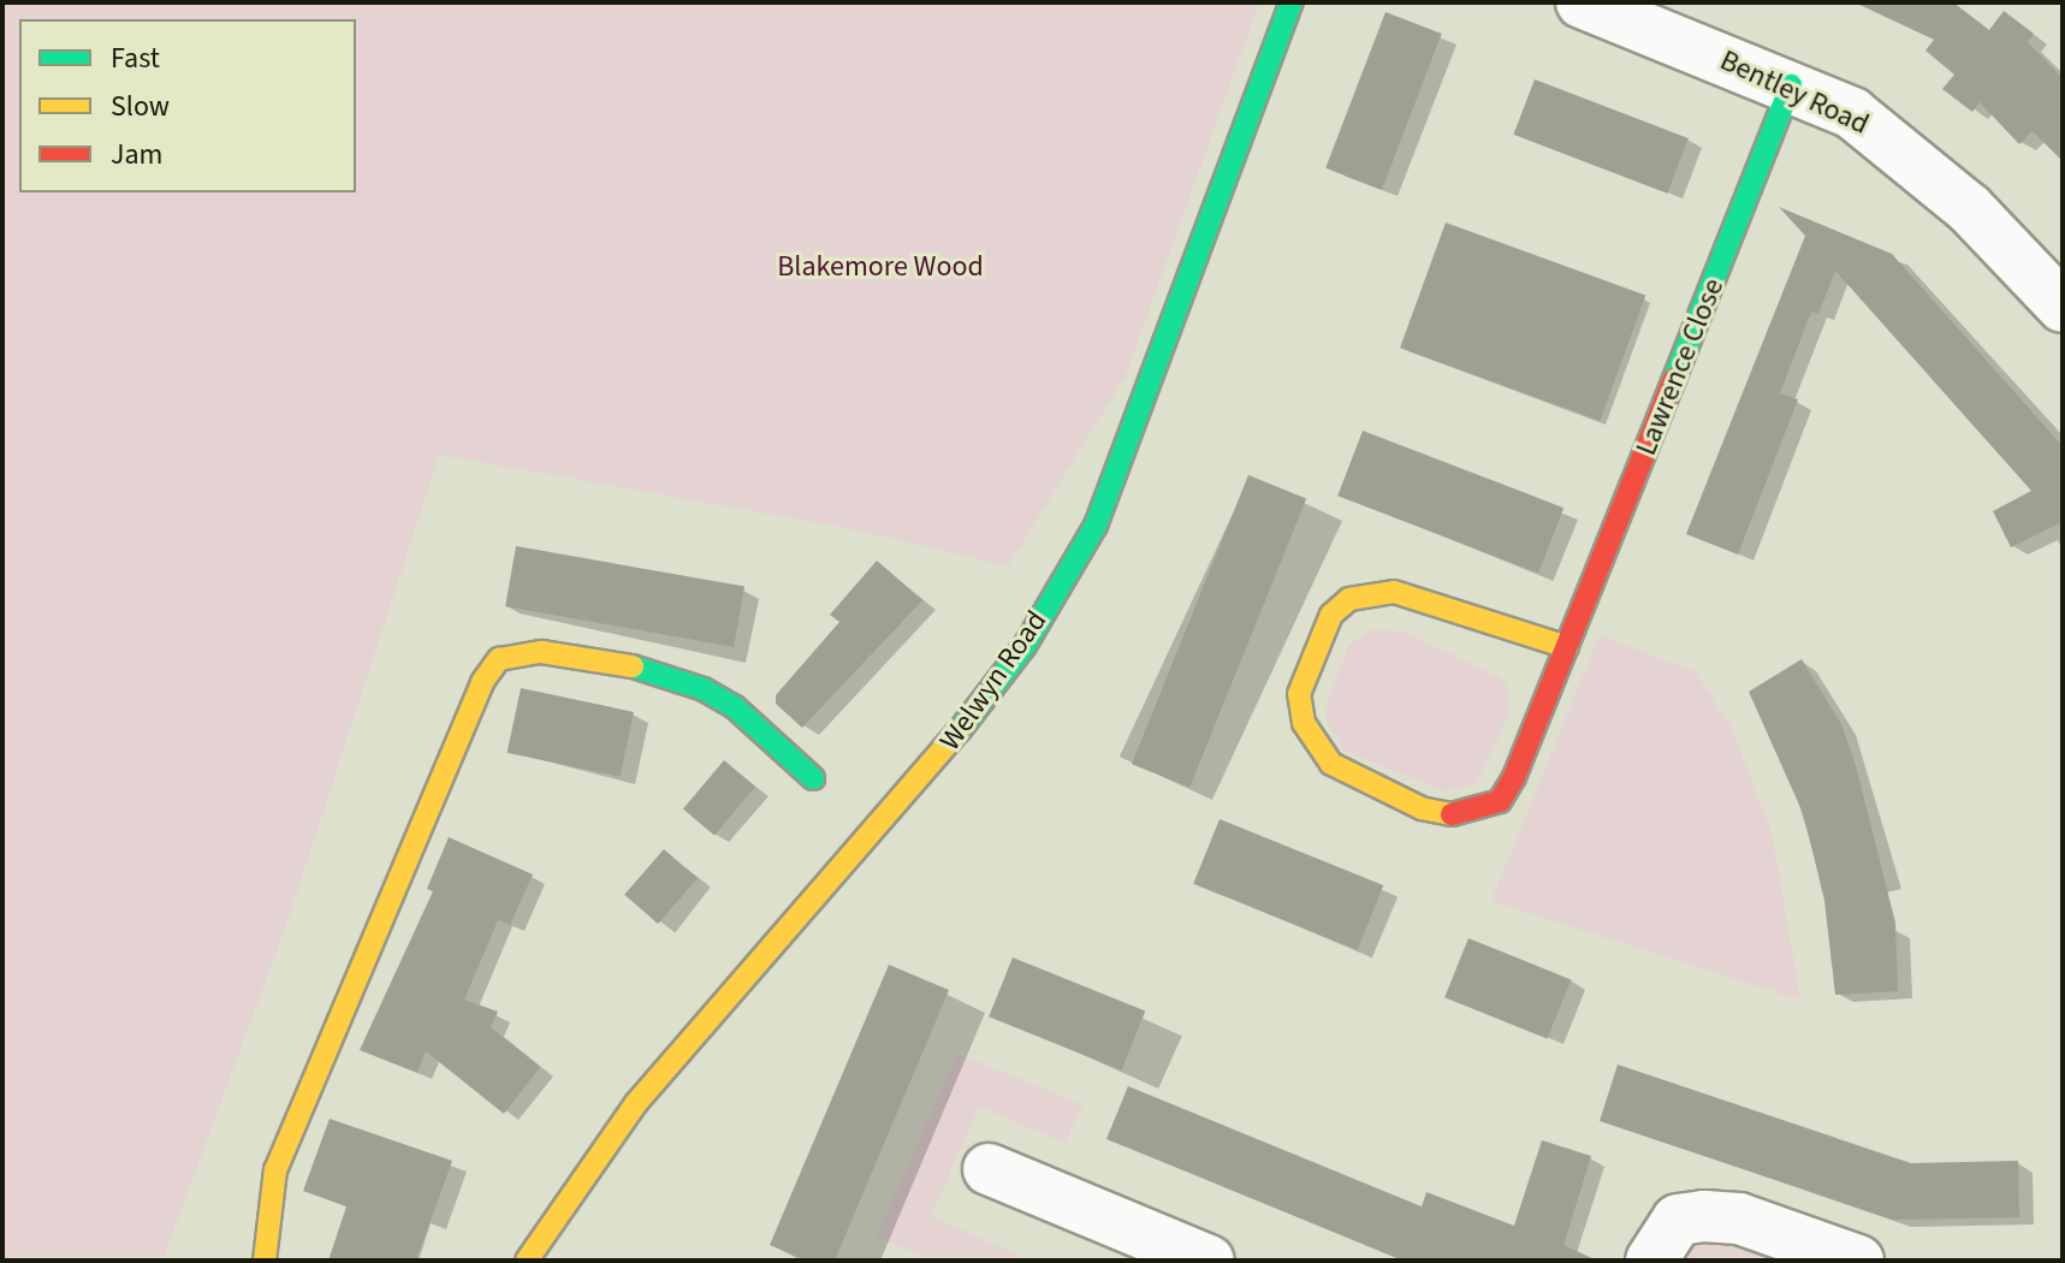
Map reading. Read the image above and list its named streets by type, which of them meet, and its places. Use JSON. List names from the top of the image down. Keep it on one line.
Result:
{"streets":{"street":["Bentley Road","Lawrence Close","Welwyn Road"]},"crossings":[["Bentley Road","Lawrence Close"]],"parks":["Blakemore Wood"],"legend":["Fast","Slow","Jam"]}
